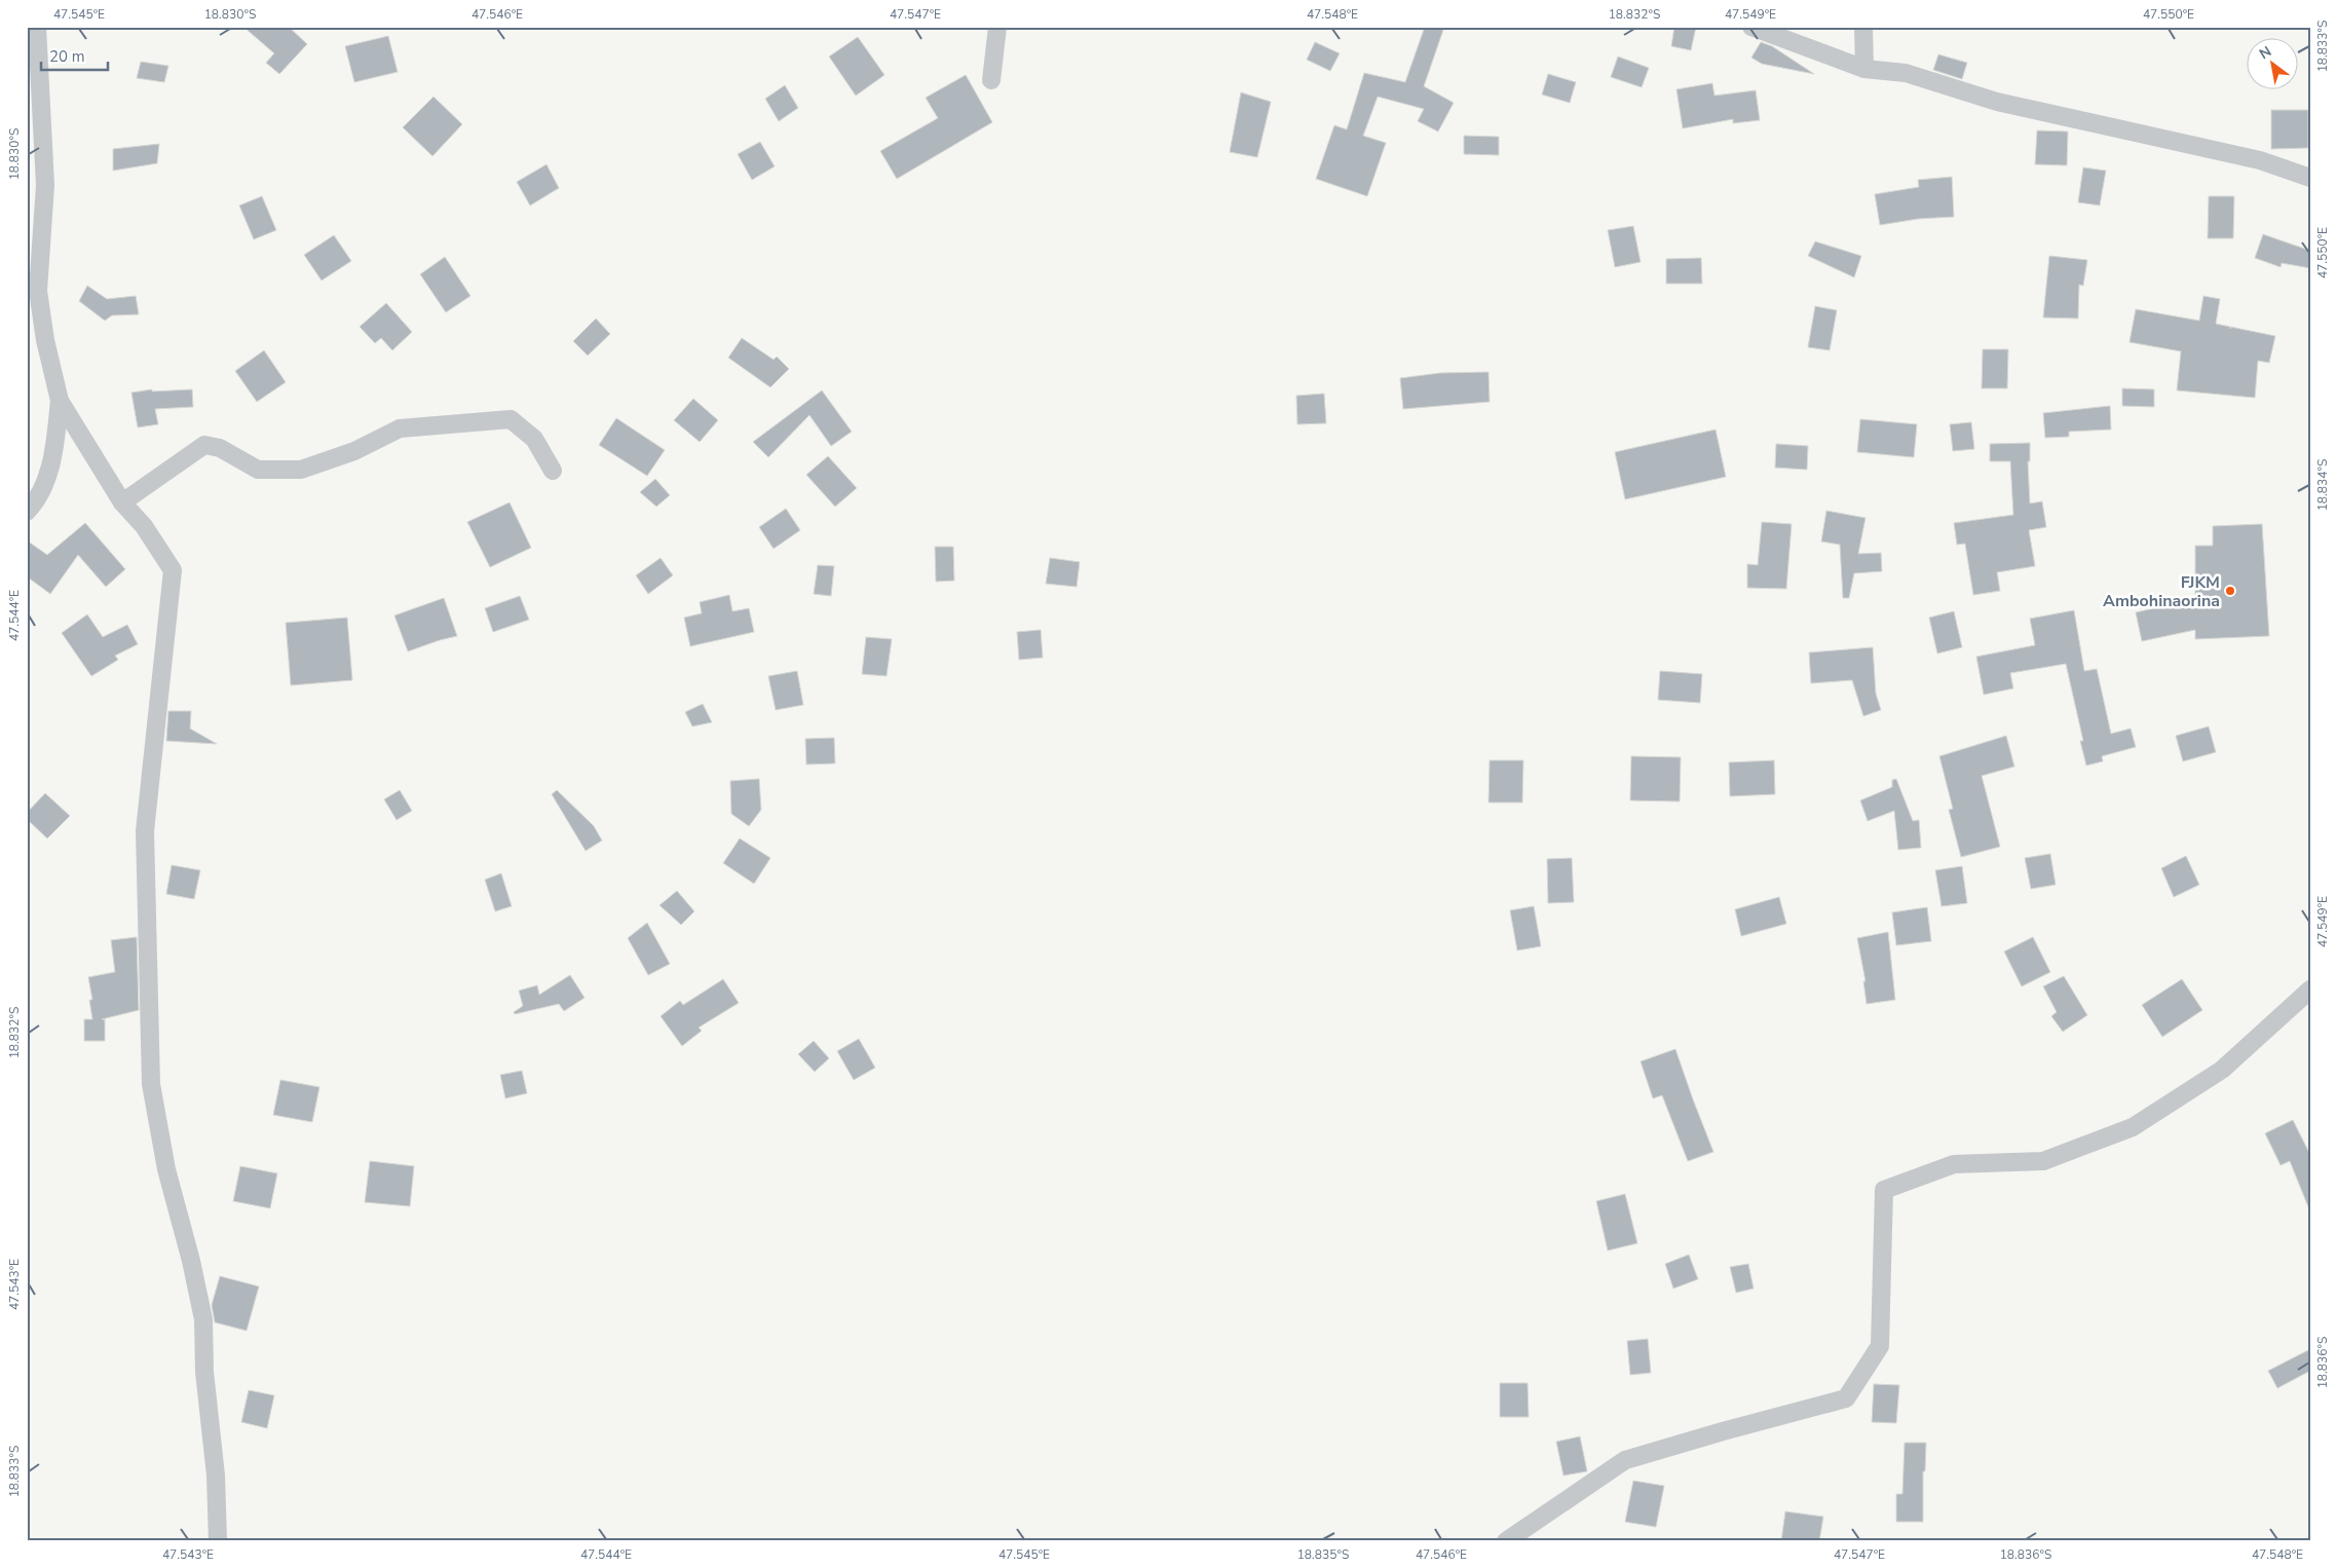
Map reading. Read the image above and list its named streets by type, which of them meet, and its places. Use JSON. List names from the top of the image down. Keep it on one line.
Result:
{"places":["FJKM Ambohinaorina"],"scale_bar":"20 m","north":"top left","coordinates":["47.545°E","18.830°S","47.546°E","47.547°E","47.548°E","18.832°S","47.549°E","47.550°E","18.833°S","18.834°S","47.544°E","47.543°E","18.836°S","18.835°S"]}
